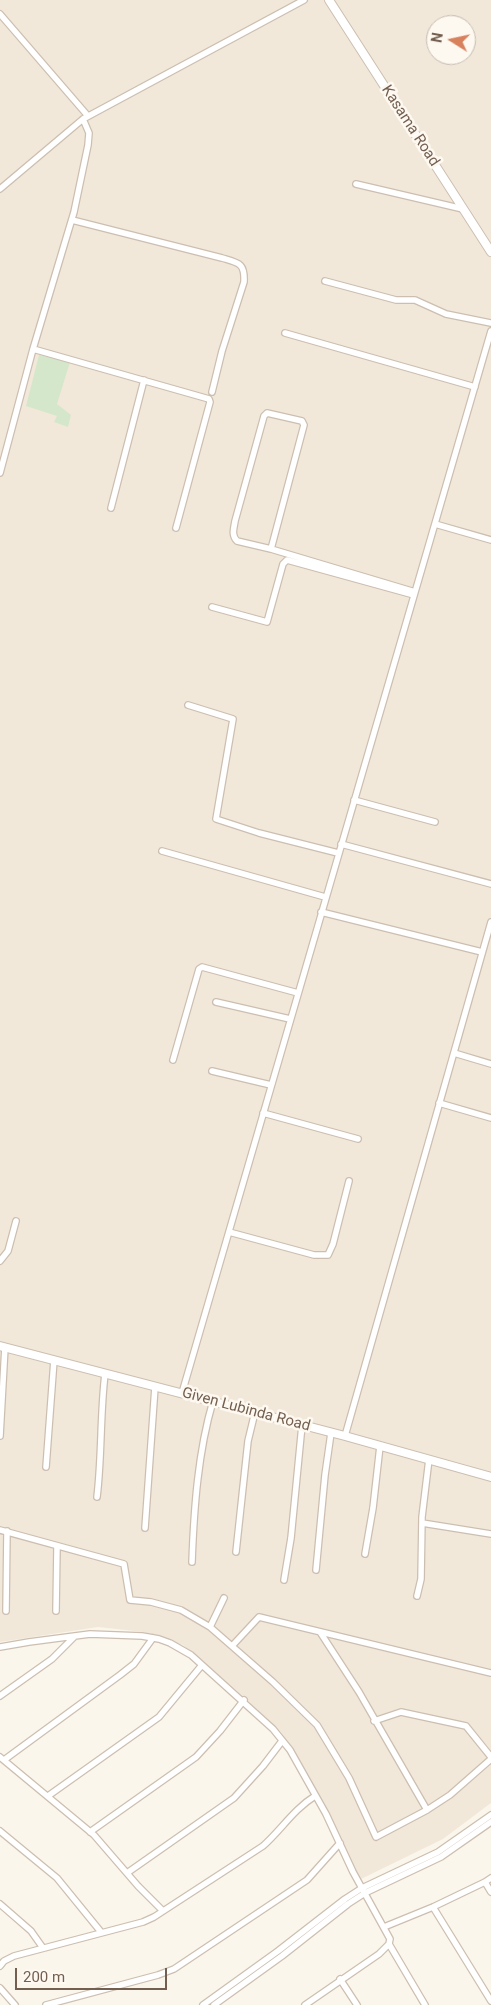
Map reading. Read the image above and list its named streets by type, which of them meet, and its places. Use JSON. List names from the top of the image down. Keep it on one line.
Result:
{"streets":{"street":["Kasama Road","Given Lubinda Road"]},"scale_bar":"200 m","north":"left"}
